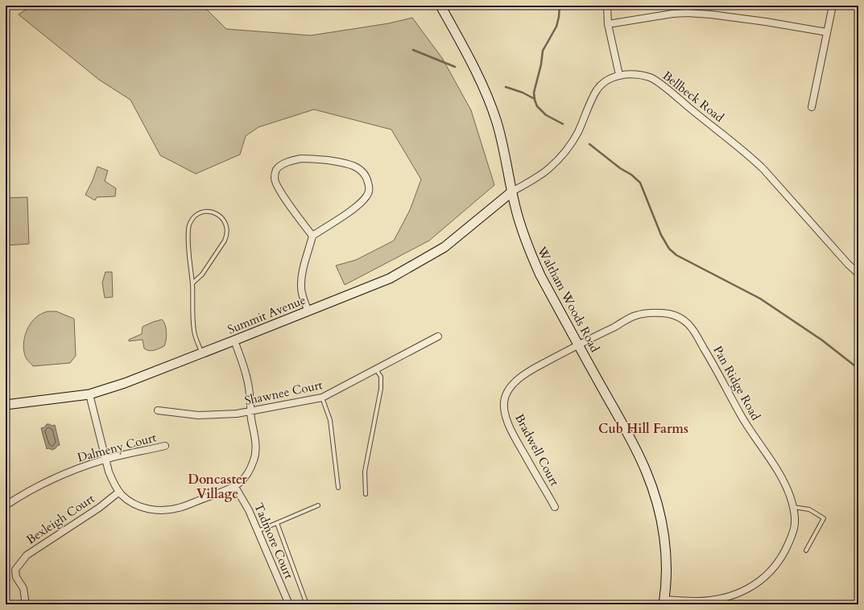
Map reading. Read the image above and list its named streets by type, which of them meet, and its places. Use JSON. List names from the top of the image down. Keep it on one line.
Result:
{"streets":{"street":["Bellbeck Road","Waltham Woods Road","Summit Avenue","Pan Ridge Road","Shawnee Court","Dalmeny Court","Bradwell Court","Bexleigh Court","Tadmore Court"]},"crossings":[["Bellbeck Road","Waltham Woods Road"],["Bellbeck Road","Summit Avenue"],["Waltham Woods Road","Summit Avenue"],["Waltham Woods Road","Pan Ridge Road"],["Waltham Woods Road","Bradwell Court"],["Pan Ridge Road","Bradwell Court"]],"districts":["Cub Hill Farms","Doncaster Village"]}
